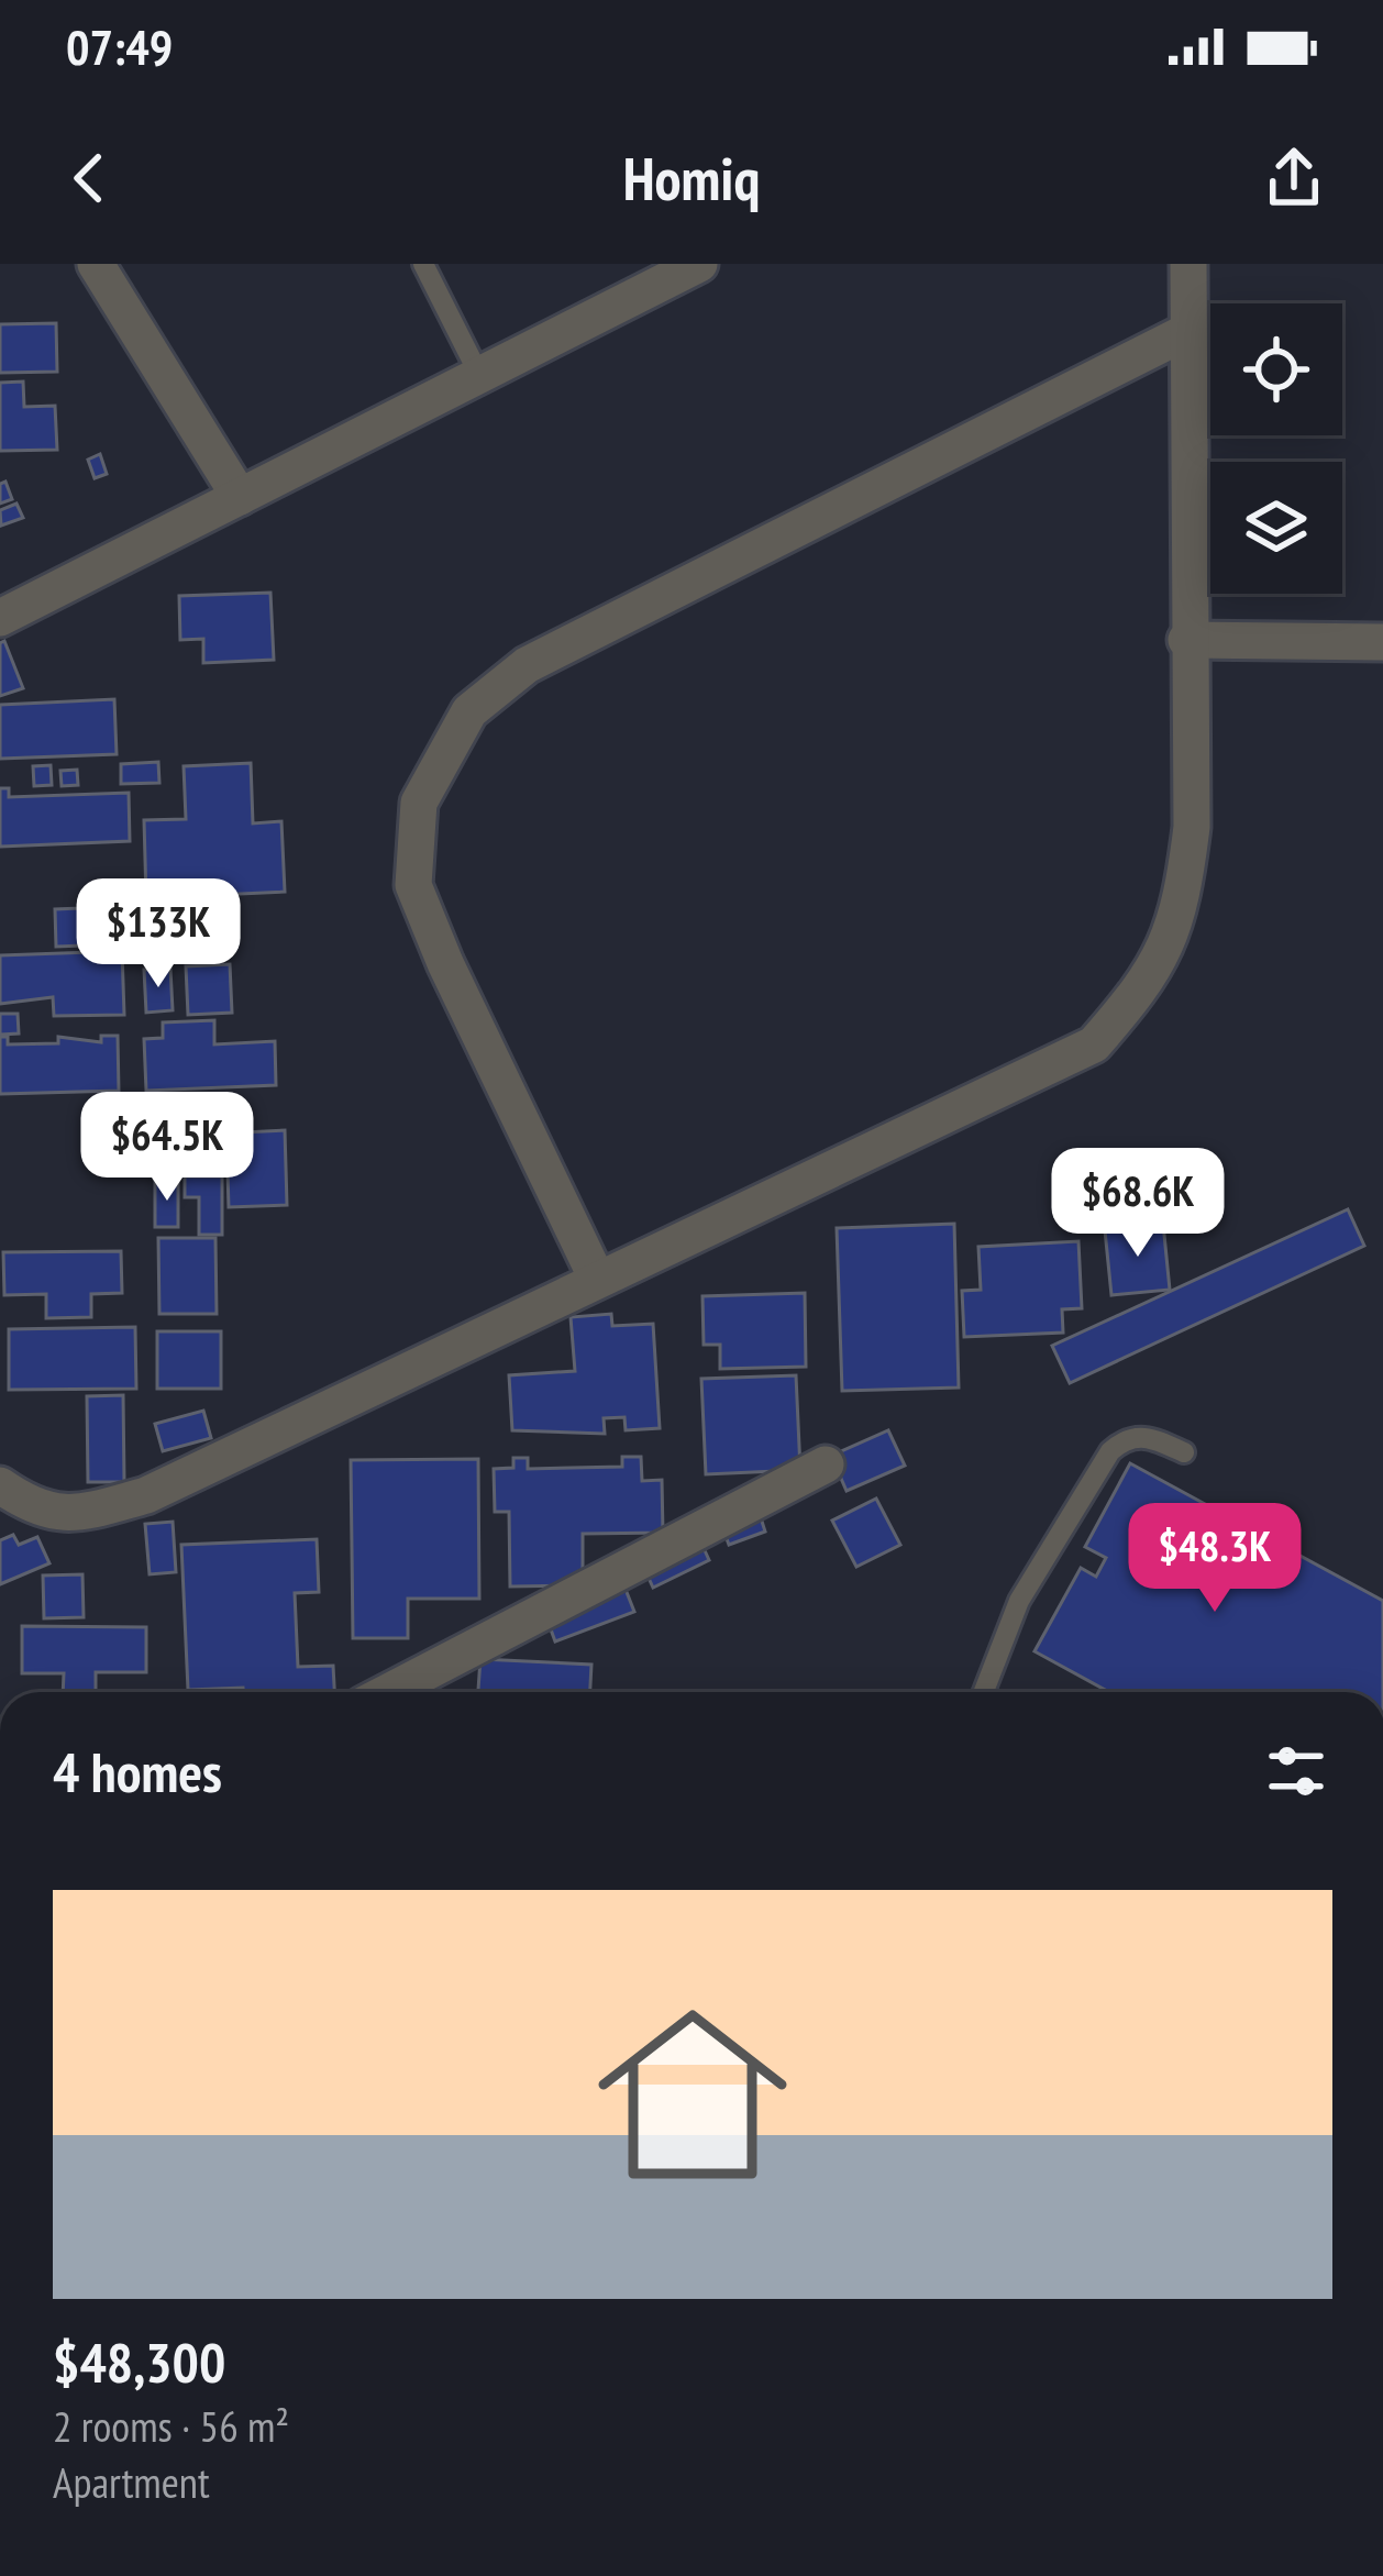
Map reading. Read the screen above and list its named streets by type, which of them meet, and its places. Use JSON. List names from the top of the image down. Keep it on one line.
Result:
{"page":{"status":"07:49","header":"Homiq","price":["$133K","$64.5K","$68.6K","$48.3K"],"heading":"4 homes","list":[{"name":"$48,300","note":"2 rooms · 56 m² · Apartment"}]}}
